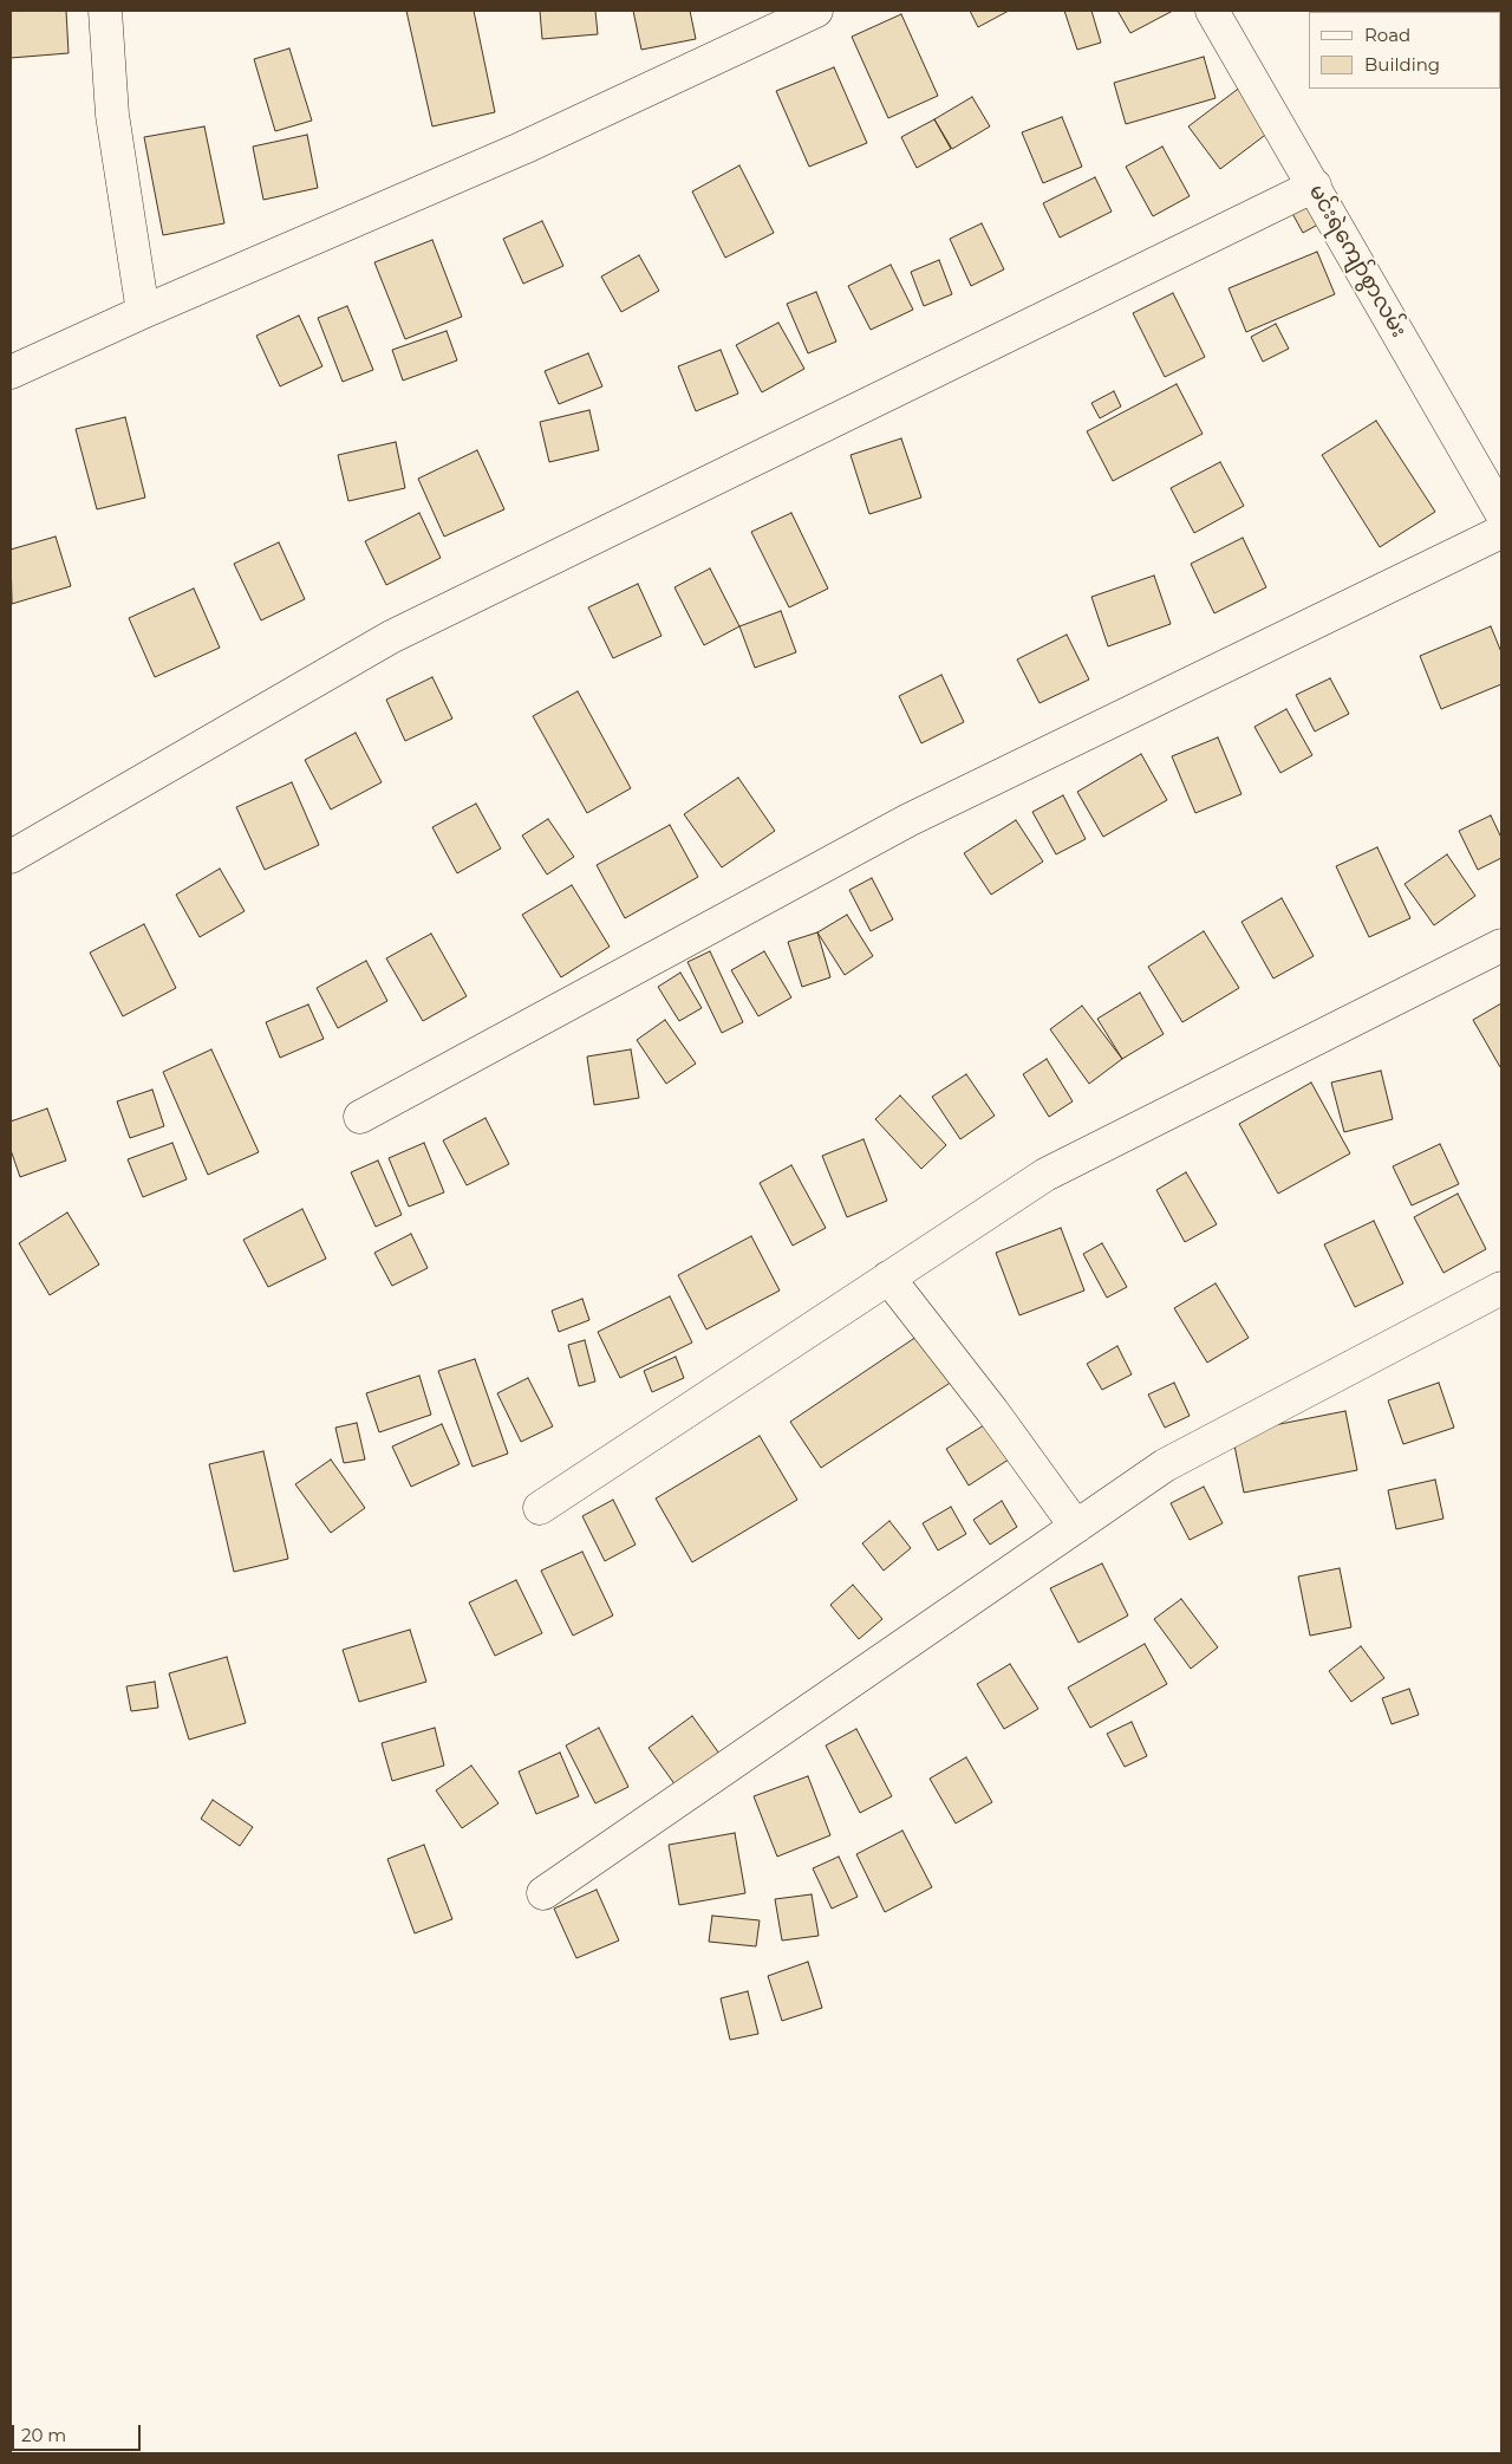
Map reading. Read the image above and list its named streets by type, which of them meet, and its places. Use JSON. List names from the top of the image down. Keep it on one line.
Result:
{"streets":{"street":["မင်းရဲကျော်စွာလမ်း"]},"legend":["Road","Building"],"scale_bar":"20 m"}
